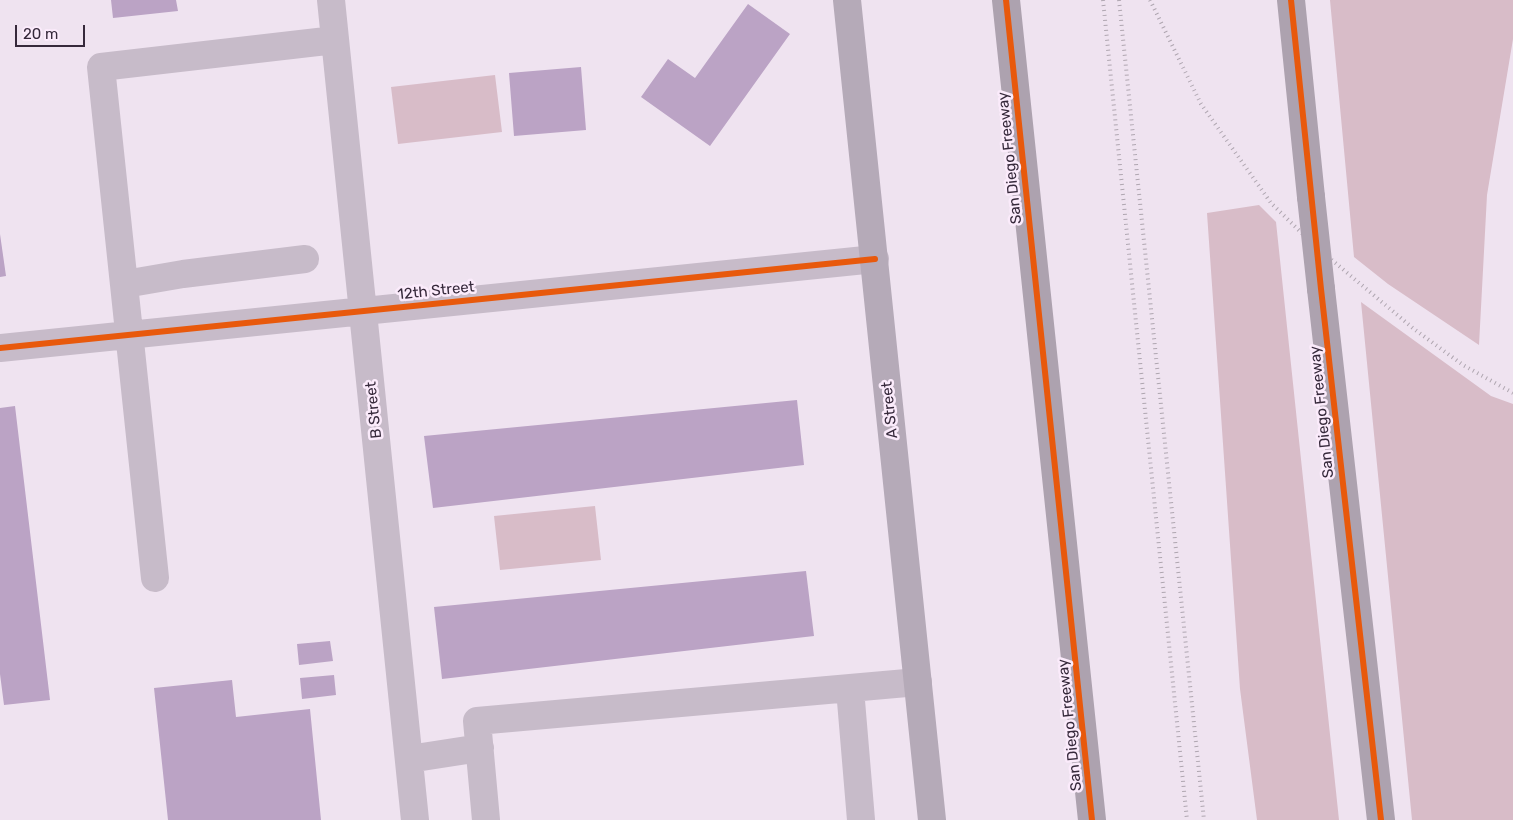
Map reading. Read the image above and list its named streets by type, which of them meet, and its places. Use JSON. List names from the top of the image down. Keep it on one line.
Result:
{"streets":{"highway":["San Diego Freeway"],"main road":["A Street"],"street":["12th Street","B Street"]},"crossings":[["12th Street","B Street"],["12th Street","A Street"]],"scale_bar":"20 m"}
